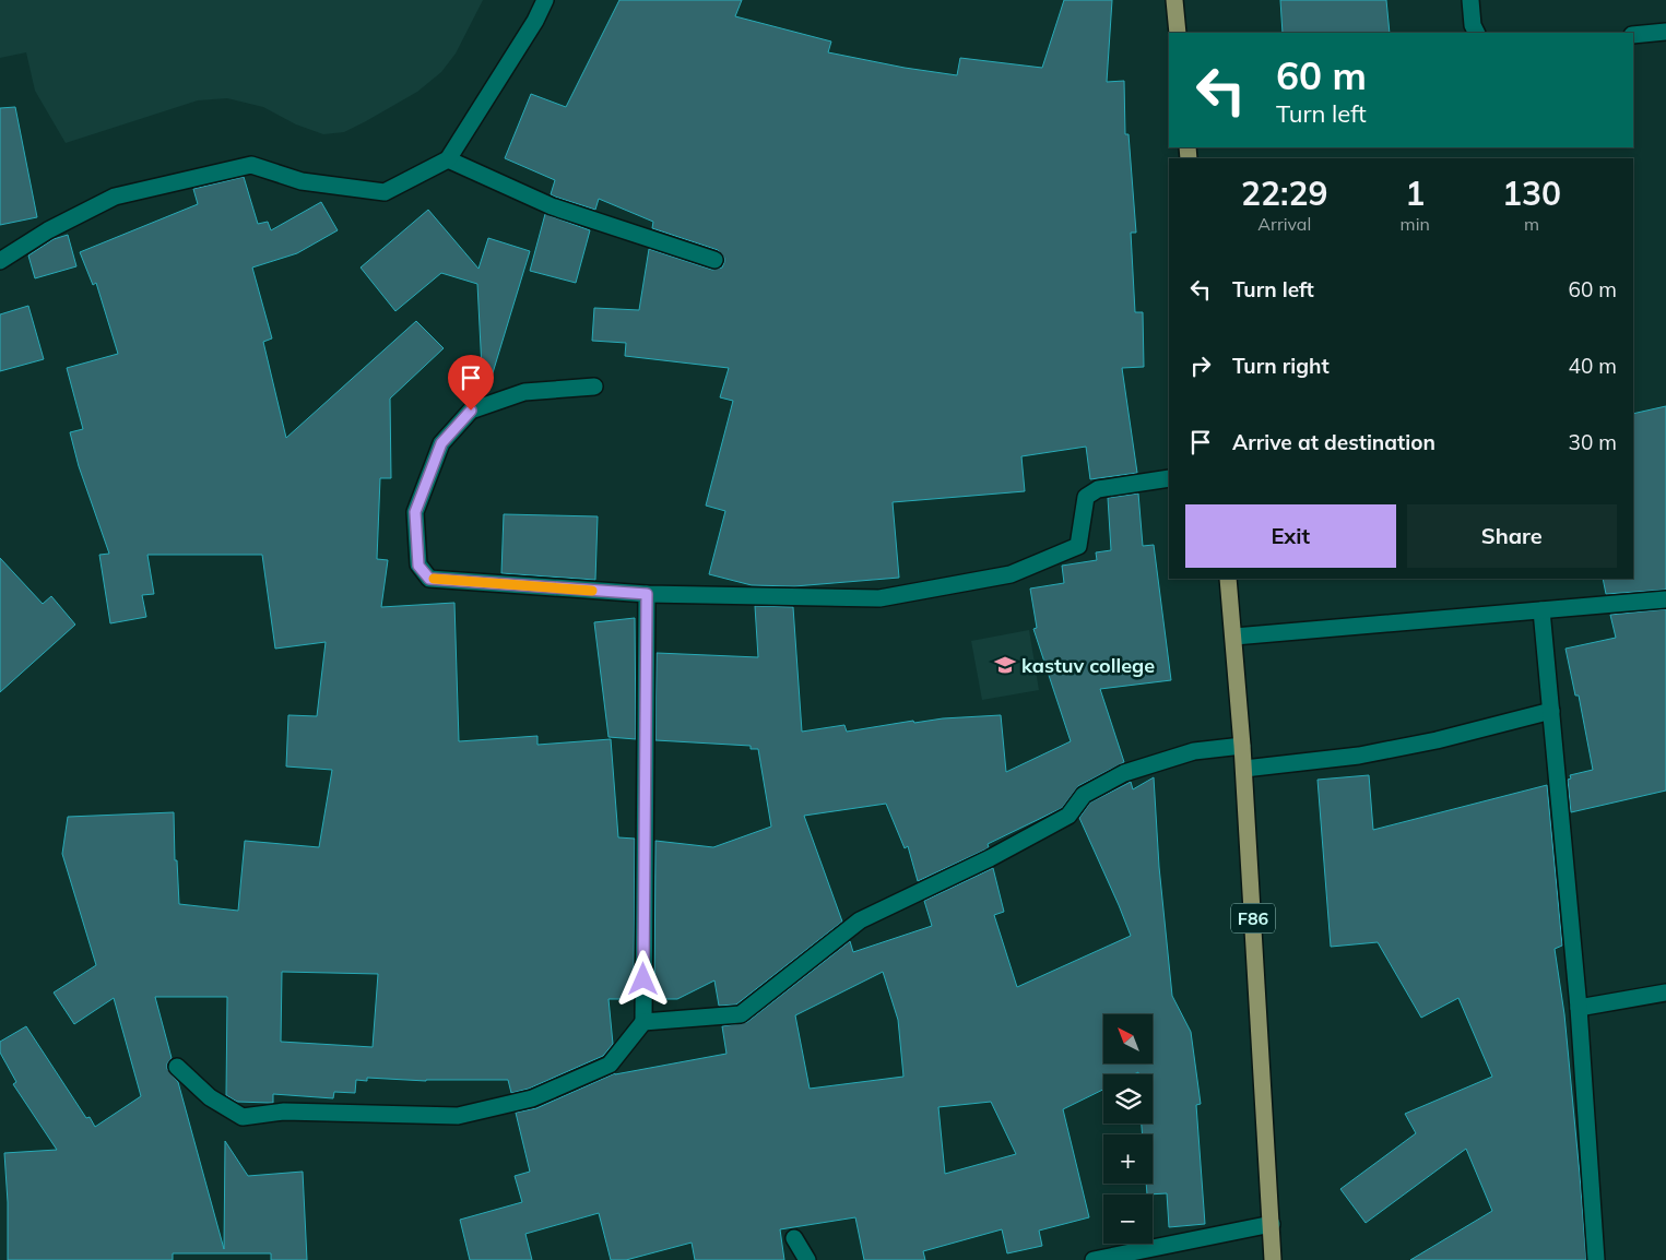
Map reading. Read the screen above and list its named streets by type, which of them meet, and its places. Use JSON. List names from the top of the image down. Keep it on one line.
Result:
{"streets":{"main road":["F86"]},"places":{"school or university":["kastuv college"]},"north":"top left","page":{"turn":["60 m","Turn left"],"eta":["22:29","Arrival","1","min","130","m"],"list":[{"name":"Turn left","value":"60 m"},{"name":"Turn right","value":"40 m"},{"name":"Arrive at destination","value":"30 m"}],"buttons":["Exit","Share"],"map_buttons":["+","−"]}}
